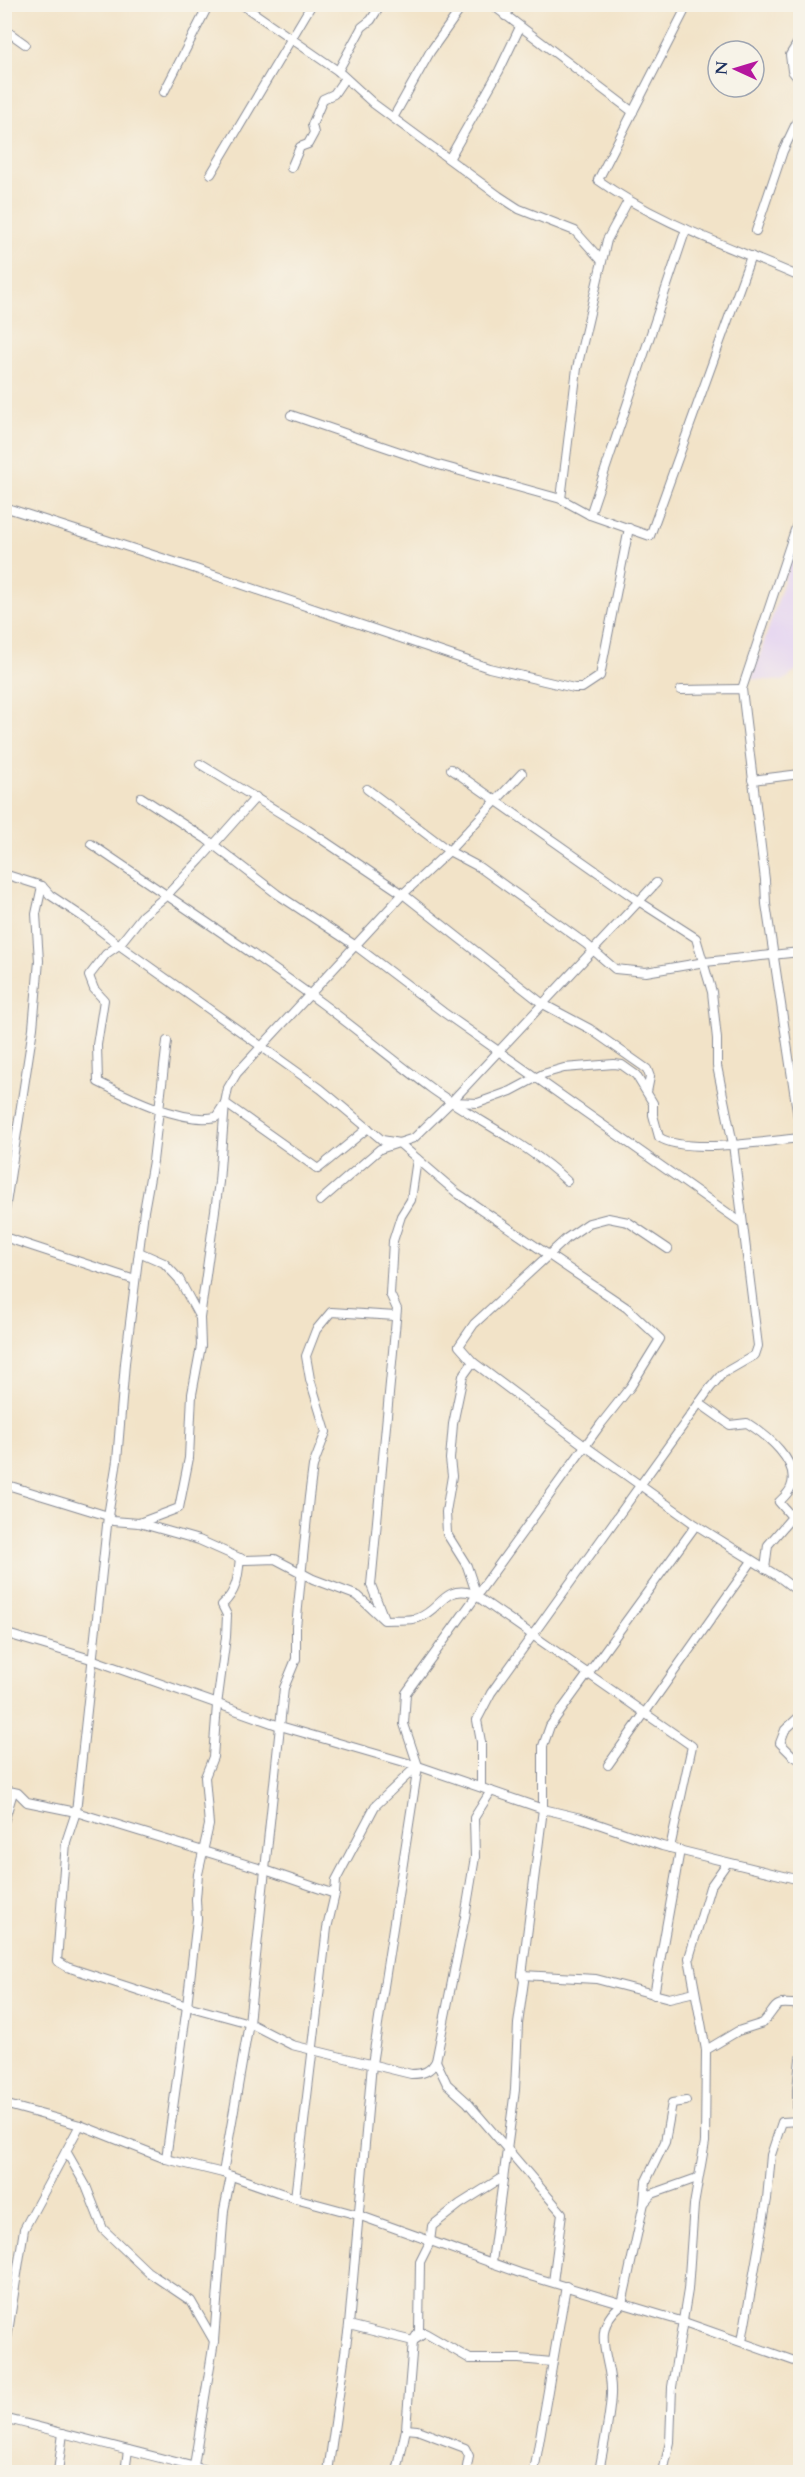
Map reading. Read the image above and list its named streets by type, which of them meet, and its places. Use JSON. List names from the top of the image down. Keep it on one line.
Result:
{"north":"left"}
